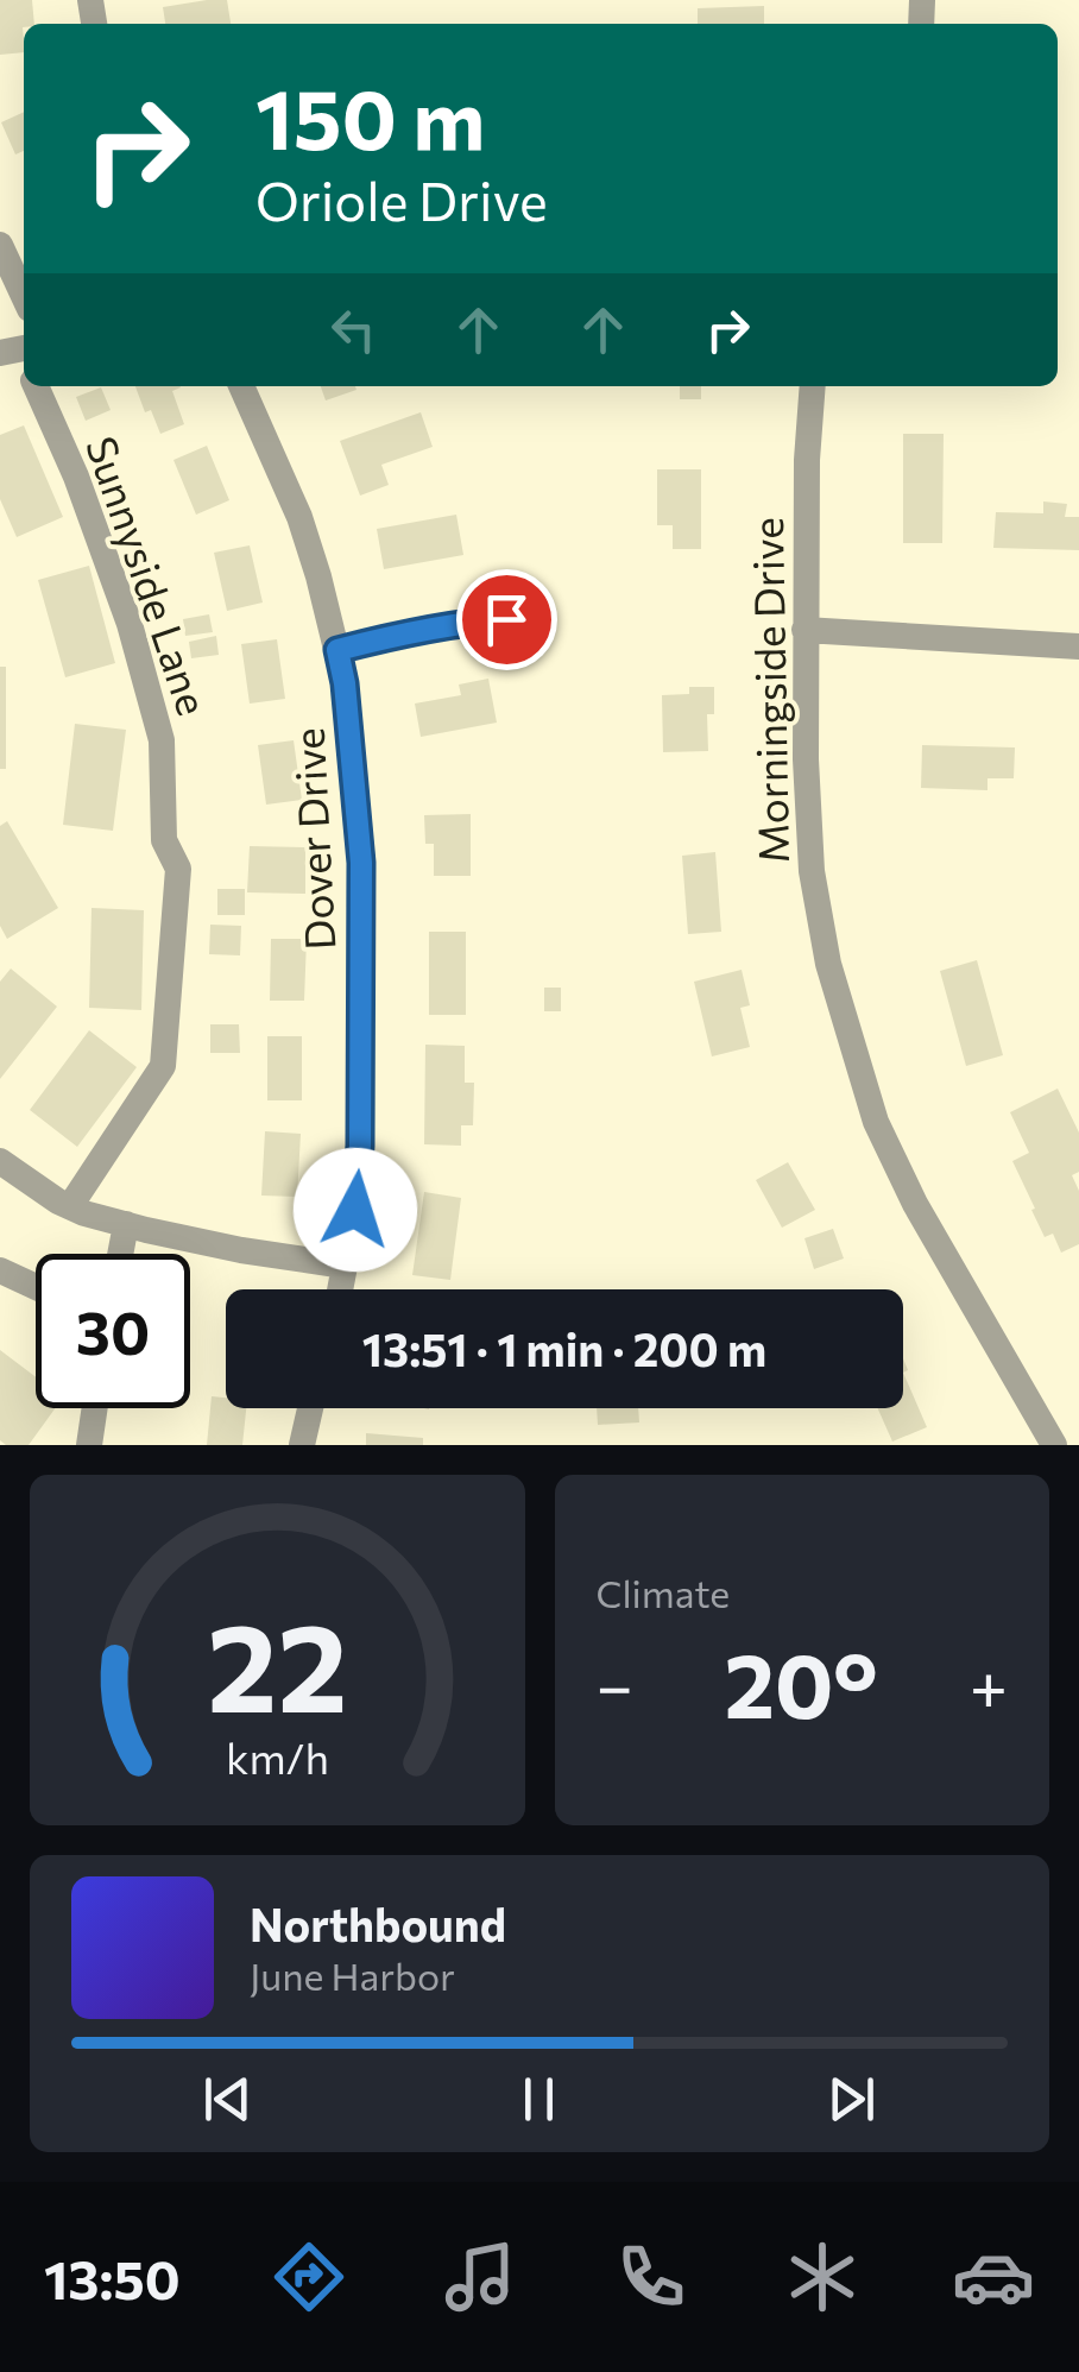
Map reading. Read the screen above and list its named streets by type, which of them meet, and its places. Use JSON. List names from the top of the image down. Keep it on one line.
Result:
{"streets":{"street":["Sunnyside Lane","Morningside Drive","Dover Drive"]},"page":{"turn":["150 m","Oriole Drive"],"limit":"30","trip":"13:51 · 1 min · 200 m","tile":"Climate","heat":["−","20°","+"],"song":["Northbound","June Harbor"],"tabs":"13:50","gauge":["22","km/h"]}}
